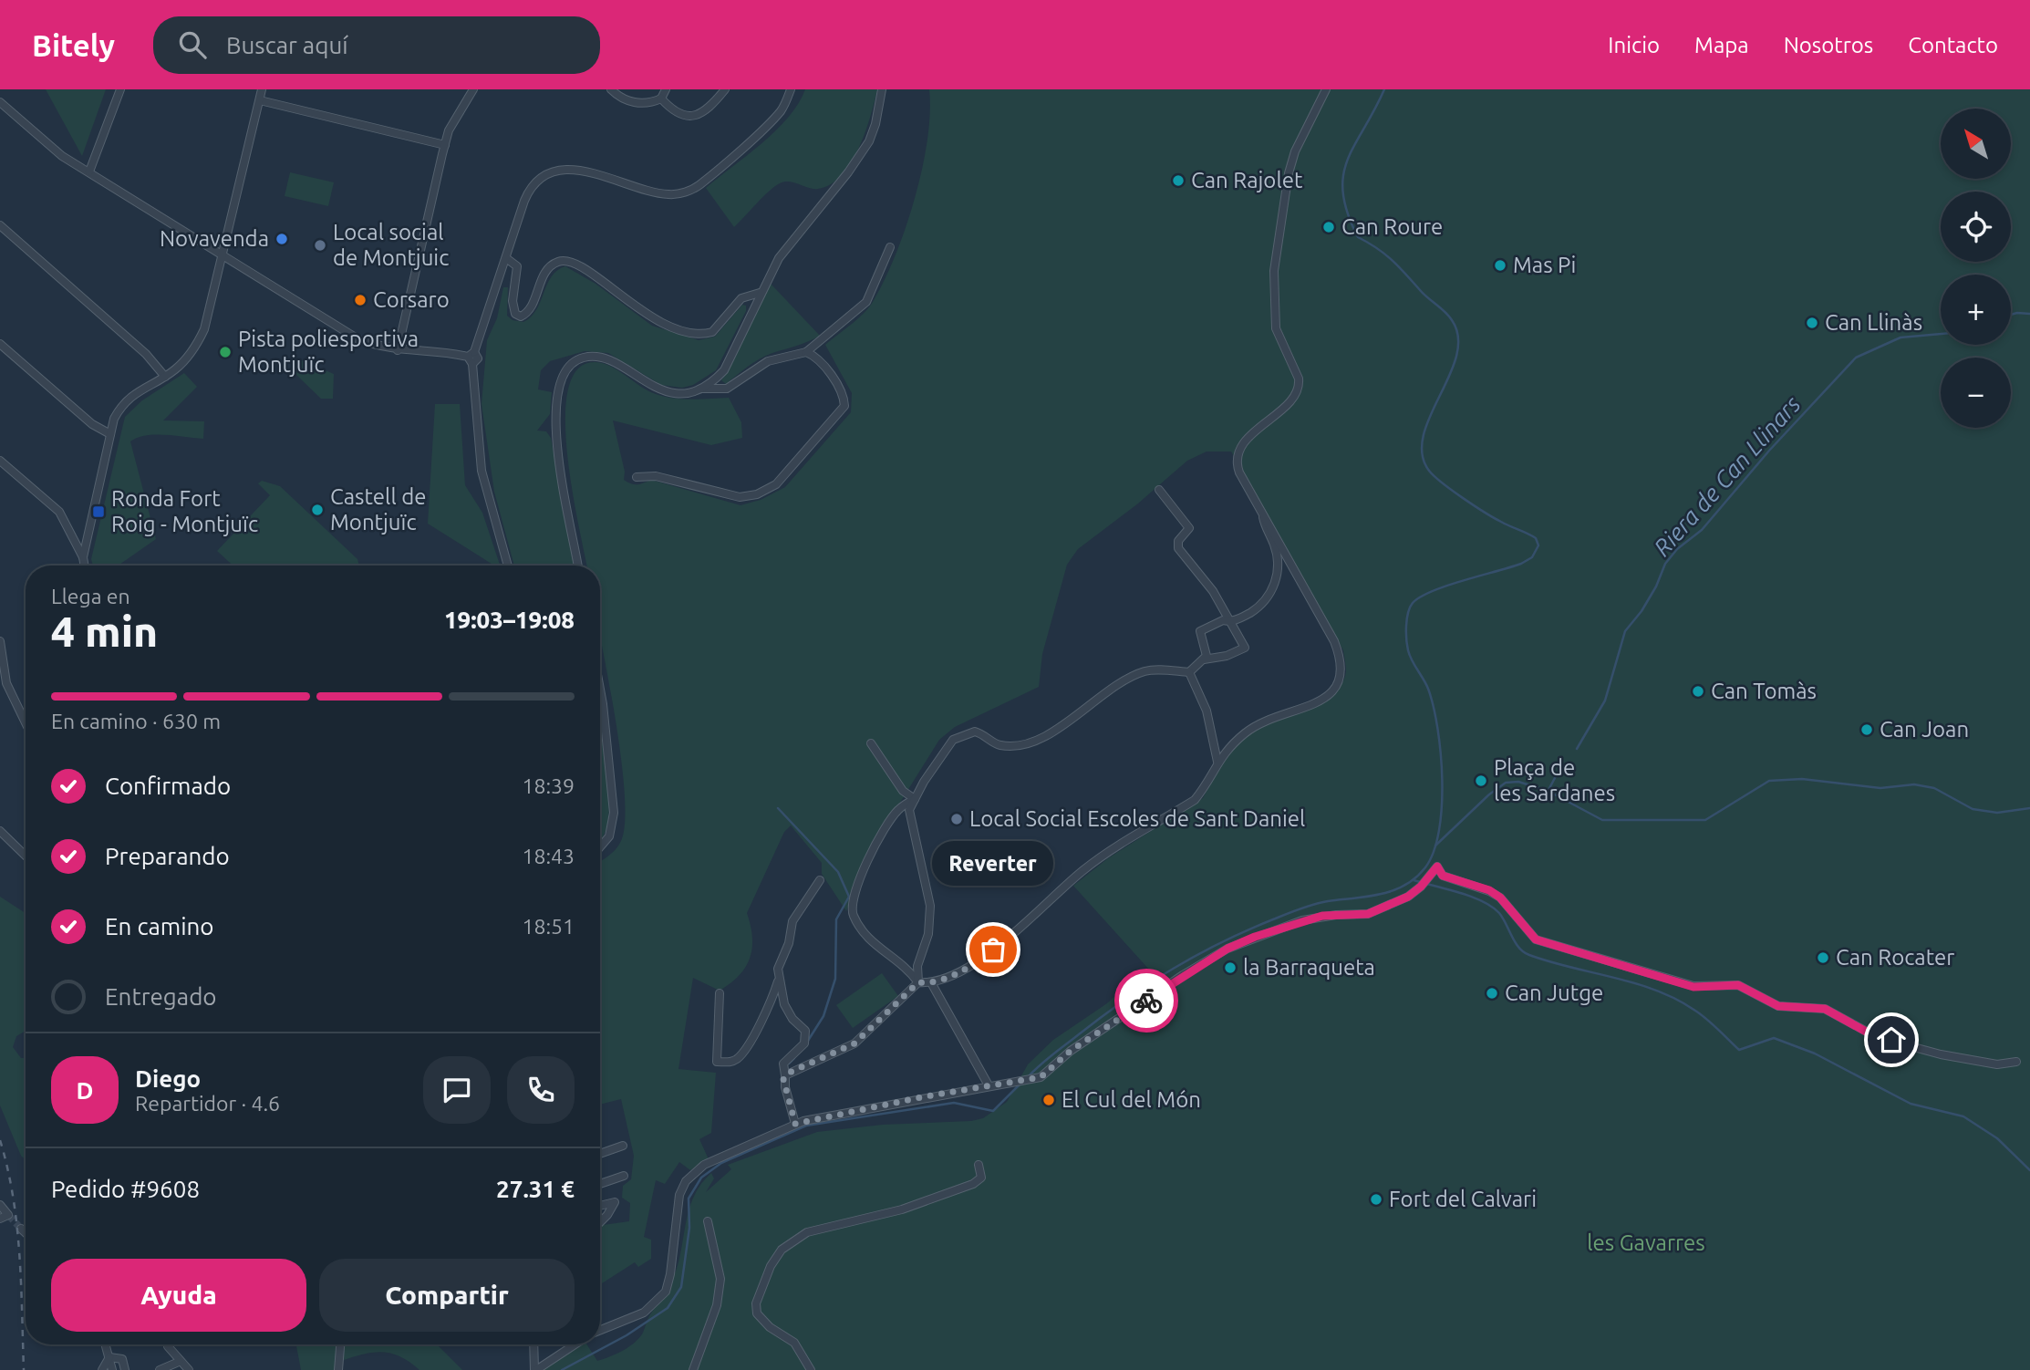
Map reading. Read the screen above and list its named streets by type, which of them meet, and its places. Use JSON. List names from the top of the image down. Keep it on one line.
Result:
{"water":["Riera de Can Llinars"],"parks":["les Gavarres"],"places":{"other":["Can Rajolet","Can Roure","Novavenda","Local social de Montjuic","Mas Pi","Corsaro","Can Llinàs","Pista poliesportiva Montjuïc","Castell de Montjuïc","Can Tomàs","Can Joan","Plaça de les Sardanes","Local Social Escoles de Sant Daniel","Reverter","Can Rocater","la Barraqueta","Can Jutge","El Cul del Món","Fort del Calvari"],"transit":["Ronda Fort Roig - Montjuïc"]},"north":"top left","page":{"header":"Bitely","search":"Buscar aquí","nav":["Inicio","Mapa","Nosotros","Contacto"],"map_buttons":["+","−"],"heading":["4 min","Llega en","19:03–19:08"],"panel":["Diego","Repartidor · 4.6","Pedido #9608","27.31 €"],"bar":"En camino · 630 m","list":[["Confirmado","18:39"],["Preparando","18:43"],["En camino","18:51"],"Entregado"],"bubble":"Reverter","round":"D","buttons":["Ayuda","Compartir"]}}
